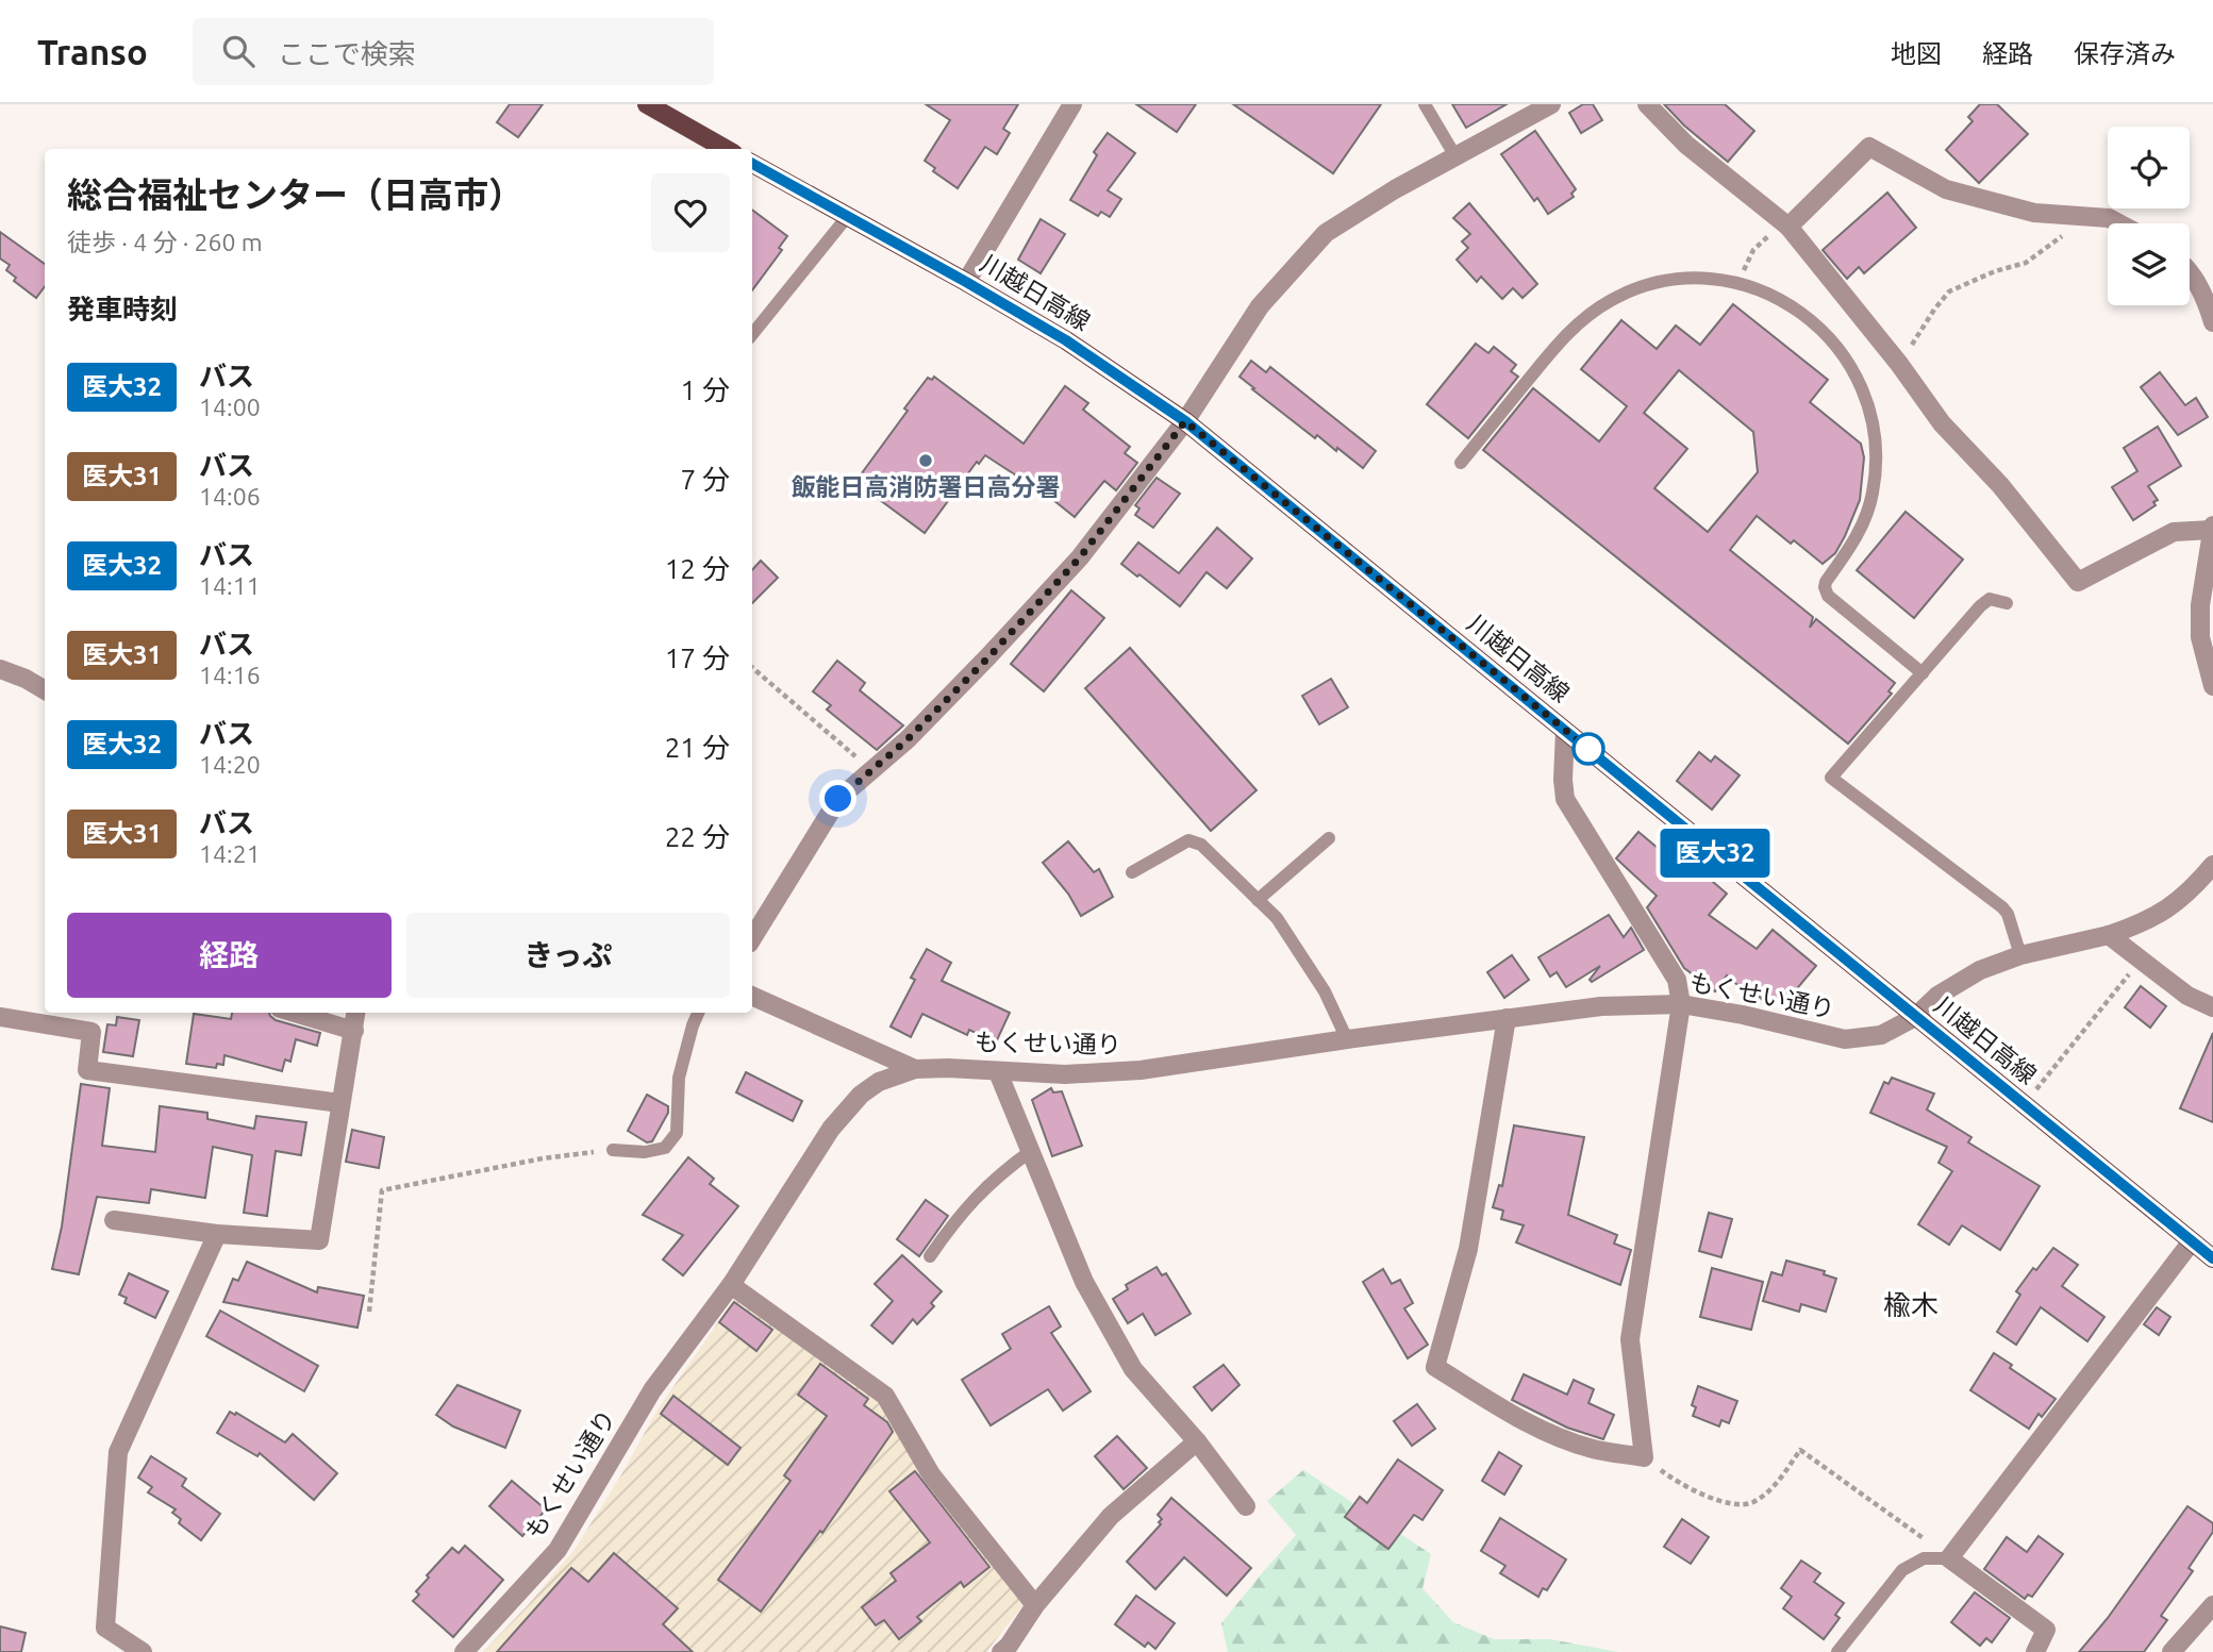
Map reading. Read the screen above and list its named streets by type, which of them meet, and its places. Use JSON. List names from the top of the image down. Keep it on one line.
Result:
{"streets":{"main road":["川越日高線"],"street":["もくせい通り"]},"crossings":[["川越日高線","もくせい通り"]],"districts":["楡木"],"places":["飯能日高消防署日高分署"],"lines":["bus line 医大32"],"page":{"header":"Transo","search":"ここで検索","nav":["地図","経路","保存済み"],"on_map":"医大32","heading":[["総合福祉センター（日高市）","徒歩 · 4 分 · 260 m"],"発車時刻"],"list":[{"mark":"医大32","name":"バス","note":"14:00","value":"1 分"},{"mark":"医大31","name":"バス","note":"14:06","value":"7 分"},{"mark":"医大32","name":"バス","note":"14:11","value":"12 分"},{"mark":"医大31","name":"バス","note":"14:16","value":"17 分"},{"mark":"医大32","name":"バス","note":"14:20","value":"21 分"},{"mark":"医大31","name":"バス","note":"14:21","value":"22 分"}],"buttons":["経路","きっぷ"]}}
